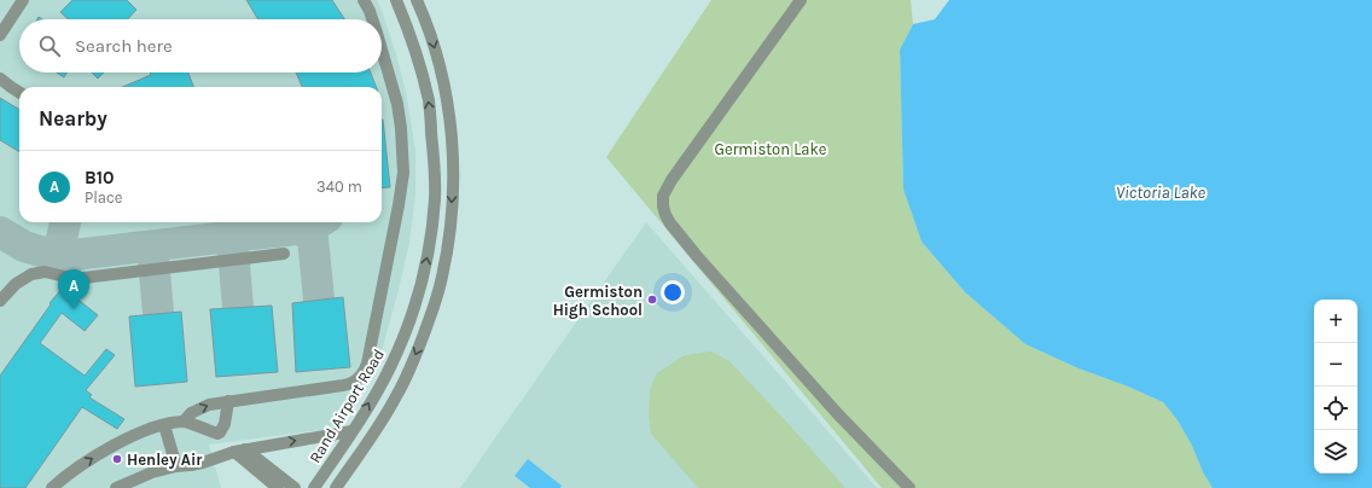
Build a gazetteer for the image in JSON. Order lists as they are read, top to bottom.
{
  "streets": {
    "street": ["Rand Airport Road"]
  },
  "water": ["Victoria Lake"],
  "parks": ["Germiston Lake"],
  "places": ["Germiston High School", "Henley Air"],
  "page": {
    "search": "Search here",
    "heading": "Nearby",
    "list": [
      {
        "mark": "A",
        "name": "B10",
        "note": "Place",
        "value": "340 m"
      }
    ],
    "pins": "A",
    "map_buttons": ["+", "−"]
  }
}
